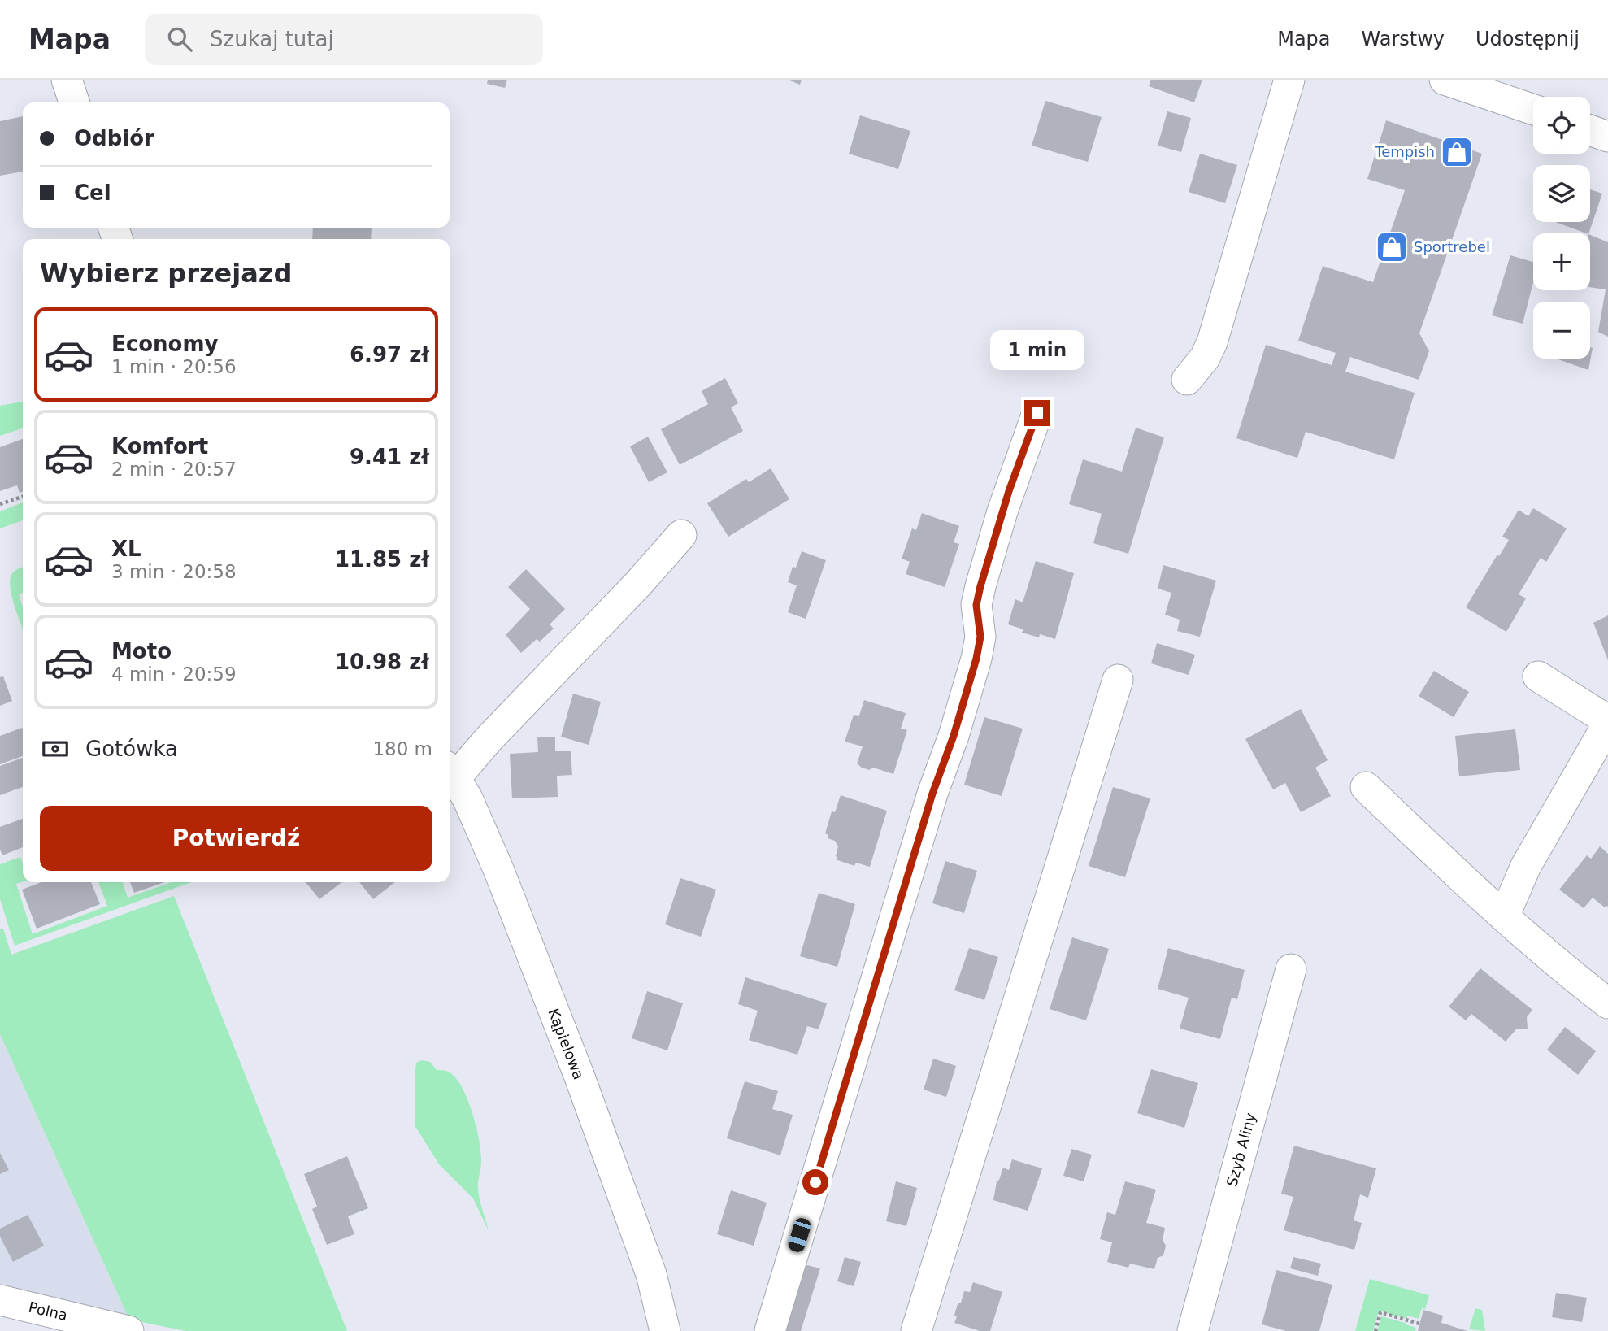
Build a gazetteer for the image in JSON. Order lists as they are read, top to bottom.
{
  "streets": {
    "street": ["Kąpielowa", "Szyb Aliny", "Polna"]
  },
  "places": {
    "shop": ["Tempish", "Sportrebel"]
  },
  "page": {
    "header": "Mapa",
    "search": "Szukaj tutaj",
    "nav": ["Mapa", "Warstwy", "Udostępnij"],
    "map_buttons": ["+", "−"],
    "banner": ["Odbiór", "Cel"],
    "heading": "Wybierz przejazd",
    "list": [
      {
        "name": "Economy",
        "note": "1 min · 20:56",
        "value": "6.97 zł"
      },
      {
        "name": "Komfort",
        "note": "2 min · 20:57",
        "value": "9.41 zł"
      },
      {
        "name": "XL",
        "note": "3 min · 20:58",
        "value": "11.85 zł"
      },
      {
        "name": "Moto",
        "note": "4 min · 20:59",
        "value": "10.98 zł"
      }
    ],
    "bubble": "1 min",
    "pay": ["Gotówka", "180 m"],
    "buttons": "Potwierdź"
  }
}
